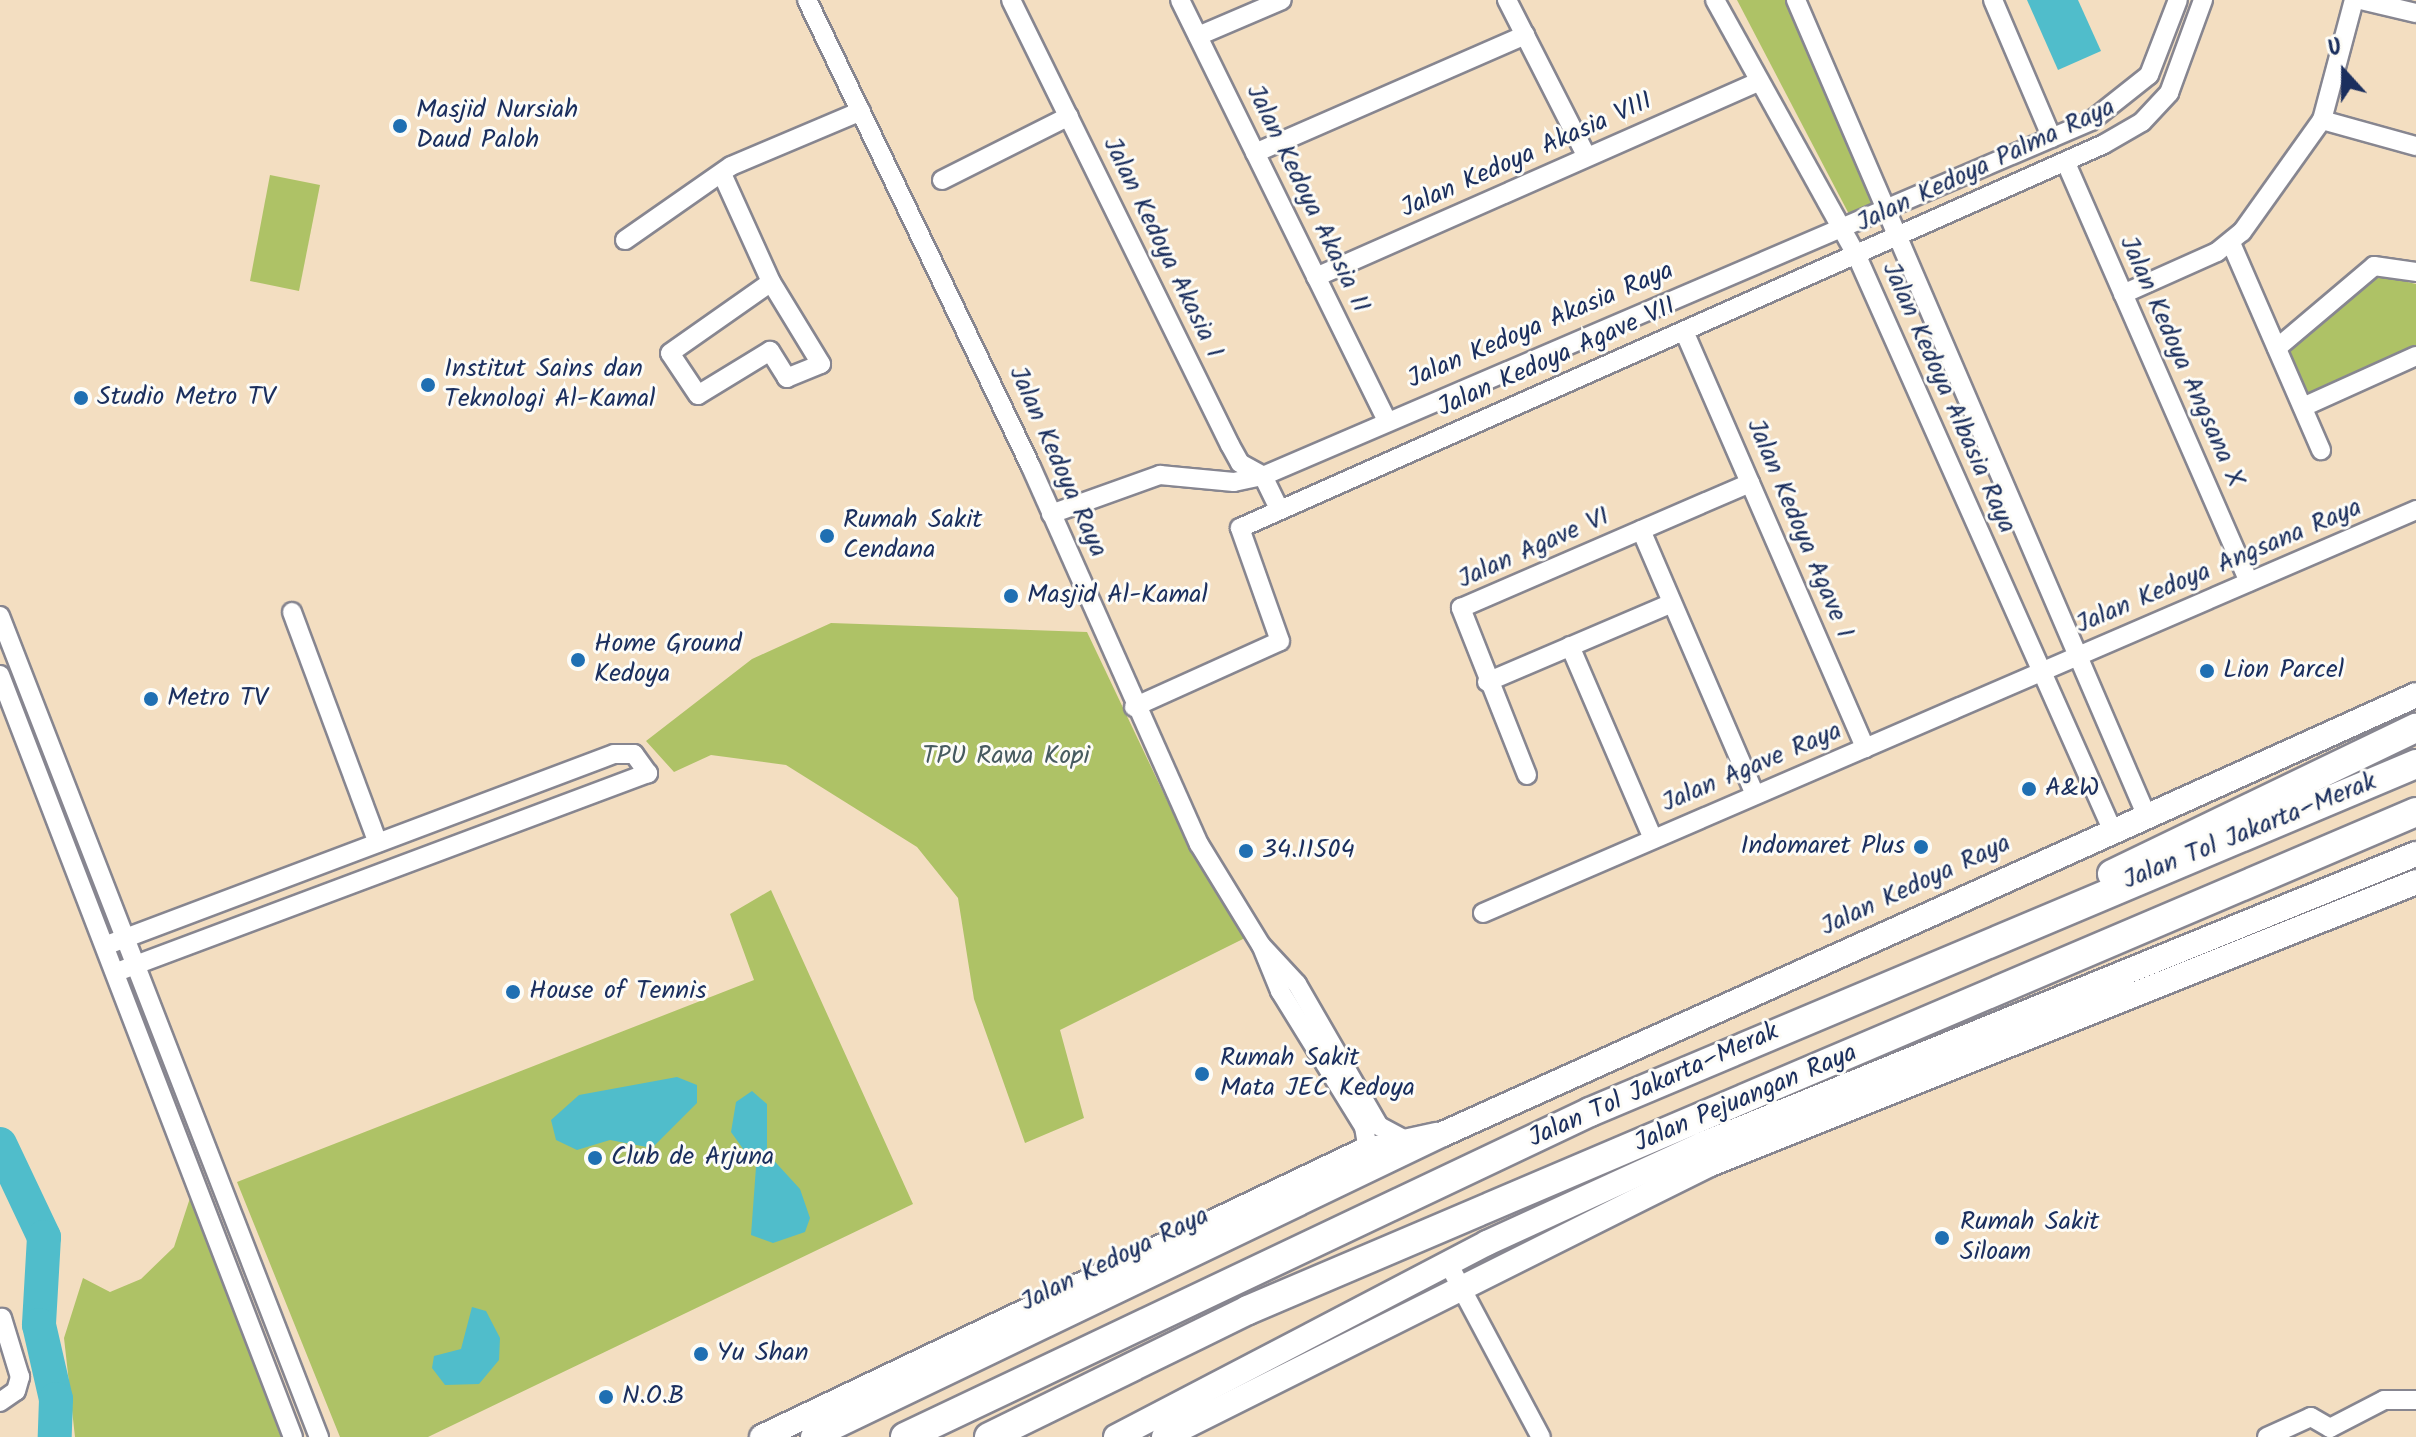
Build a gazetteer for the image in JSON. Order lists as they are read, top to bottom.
{
  "streets": {
    "highway": ["Jalan Tol Jakarta–Merak"],
    "main road": ["Jalan Kedoya Raya", "Jalan Pejuangan Raya"],
    "street": [
      "Jalan Kedoya Akasia VIII",
      "Jalan Kedoya Palma Raya",
      "Jalan Kedoya Akasia II",
      "Jalan Kedoya Akasia I",
      "Jalan Kedoya Akasia Raya",
      "Jalan Kedoya Agave VII",
      "Jalan Kedoya Angsana X",
      "Jalan Kedoya Albasia Raya",
      "Jalan Kedoya Agave I",
      "Jalan Agave VI",
      "Jalan Kedoya Angsana Raya",
      "Jalan Agave Raya"
    ]
  },
  "crossings": [
    ["Jalan Kedoya Akasia VIII", "Jalan Kedoya Akasia II"],
    ["Jalan Kedoya Akasia VIII", "Jalan Kedoya Albasia Raya"],
    ["Jalan Kedoya Palma Raya", "Jalan Kedoya Akasia Raya"],
    ["Jalan Kedoya Palma Raya", "Jalan Kedoya Agave VII"],
    ["Jalan Kedoya Palma Raya", "Jalan Kedoya Angsana X"],
    ["Jalan Kedoya Palma Raya", "Jalan Kedoya Albasia Raya"],
    ["Jalan Kedoya Akasia II", "Jalan Kedoya Akasia Raya"],
    ["Jalan Kedoya Akasia I", "Jalan Kedoya Akasia Raya"],
    ["Jalan Kedoya Akasia I", "Jalan Kedoya Agave VII"],
    ["Jalan Kedoya Akasia Raya", "Jalan Kedoya Albasia Raya"],
    ["Jalan Kedoya Akasia Raya", "Jalan Kedoya Raya"],
    ["Jalan Kedoya Agave VII", "Jalan Kedoya Albasia Raya"],
    ["Jalan Kedoya Agave VII", "Jalan Kedoya Raya"],
    ["Jalan Kedoya Agave VII", "Jalan Kedoya Agave I"],
    ["Jalan Kedoya Angsana X", "Jalan Kedoya Angsana Raya"],
    ["Jalan Kedoya Albasia Raya", "Jalan Kedoya Raya"],
    ["Jalan Kedoya Albasia Raya", "Jalan Kedoya Angsana Raya"],
    ["Jalan Kedoya Albasia Raya", "Jalan Agave Raya"],
    ["Jalan Kedoya Agave I", "Jalan Agave VI"],
    ["Jalan Kedoya Agave I", "Jalan Agave Raya"],
    ["Jalan Kedoya Angsana Raya", "Jalan Agave Raya"]
  ],
  "parks": ["TPU Rawa Kopi"],
  "places": [
    "Masjid Nursiah Daud Paloh",
    "Institut Sains dan Teknologi Al-Kamal",
    "Studio Metro TV",
    "Rumah Sakit Cendana",
    "Masjid Al-Kamal",
    "Home Ground Kedoya",
    "Lion Parcel",
    "Metro TV",
    "A&W",
    "Indomaret Plus",
    "34.11504",
    "House of Tennis",
    "Rumah Sakit Mata JEC Kedoya",
    "Club de Arjuna",
    "Rumah Sakit Siloam",
    "Yu Shan",
    "N.O.B"
  ],
  "north": "top"
}
